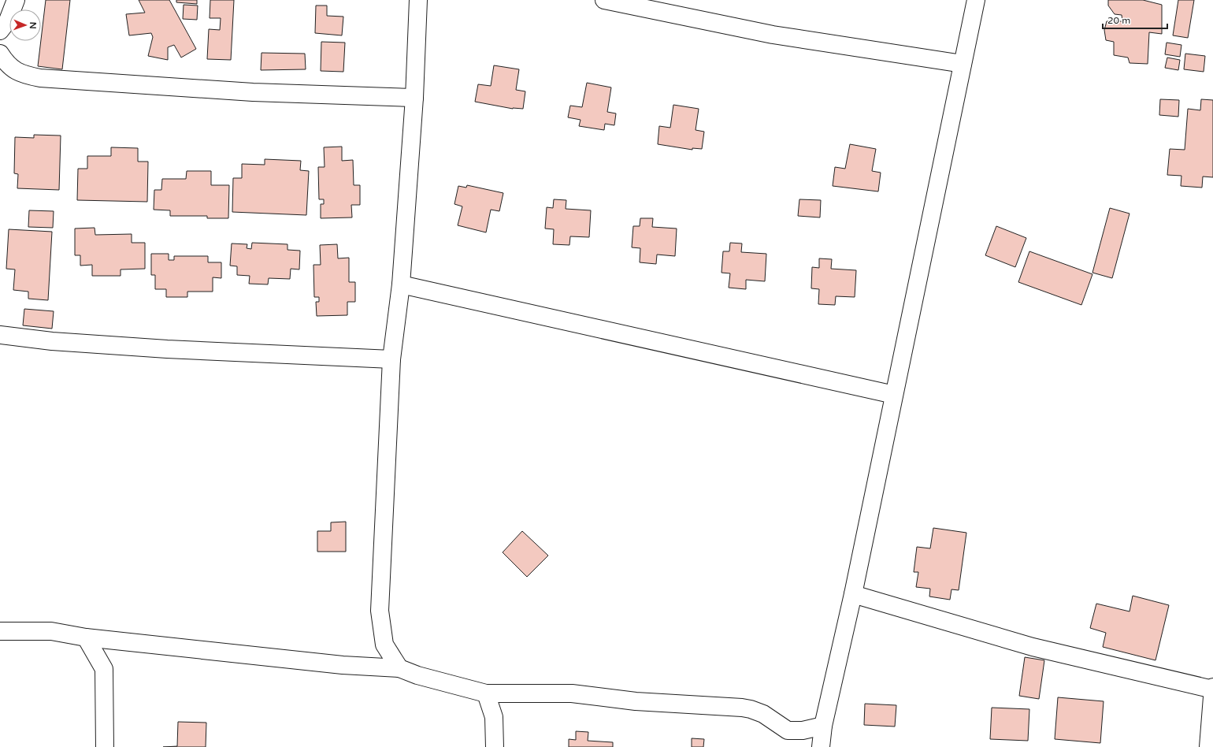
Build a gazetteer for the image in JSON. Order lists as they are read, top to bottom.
{
  "scale_bar": "20 m",
  "north": "right"
}
